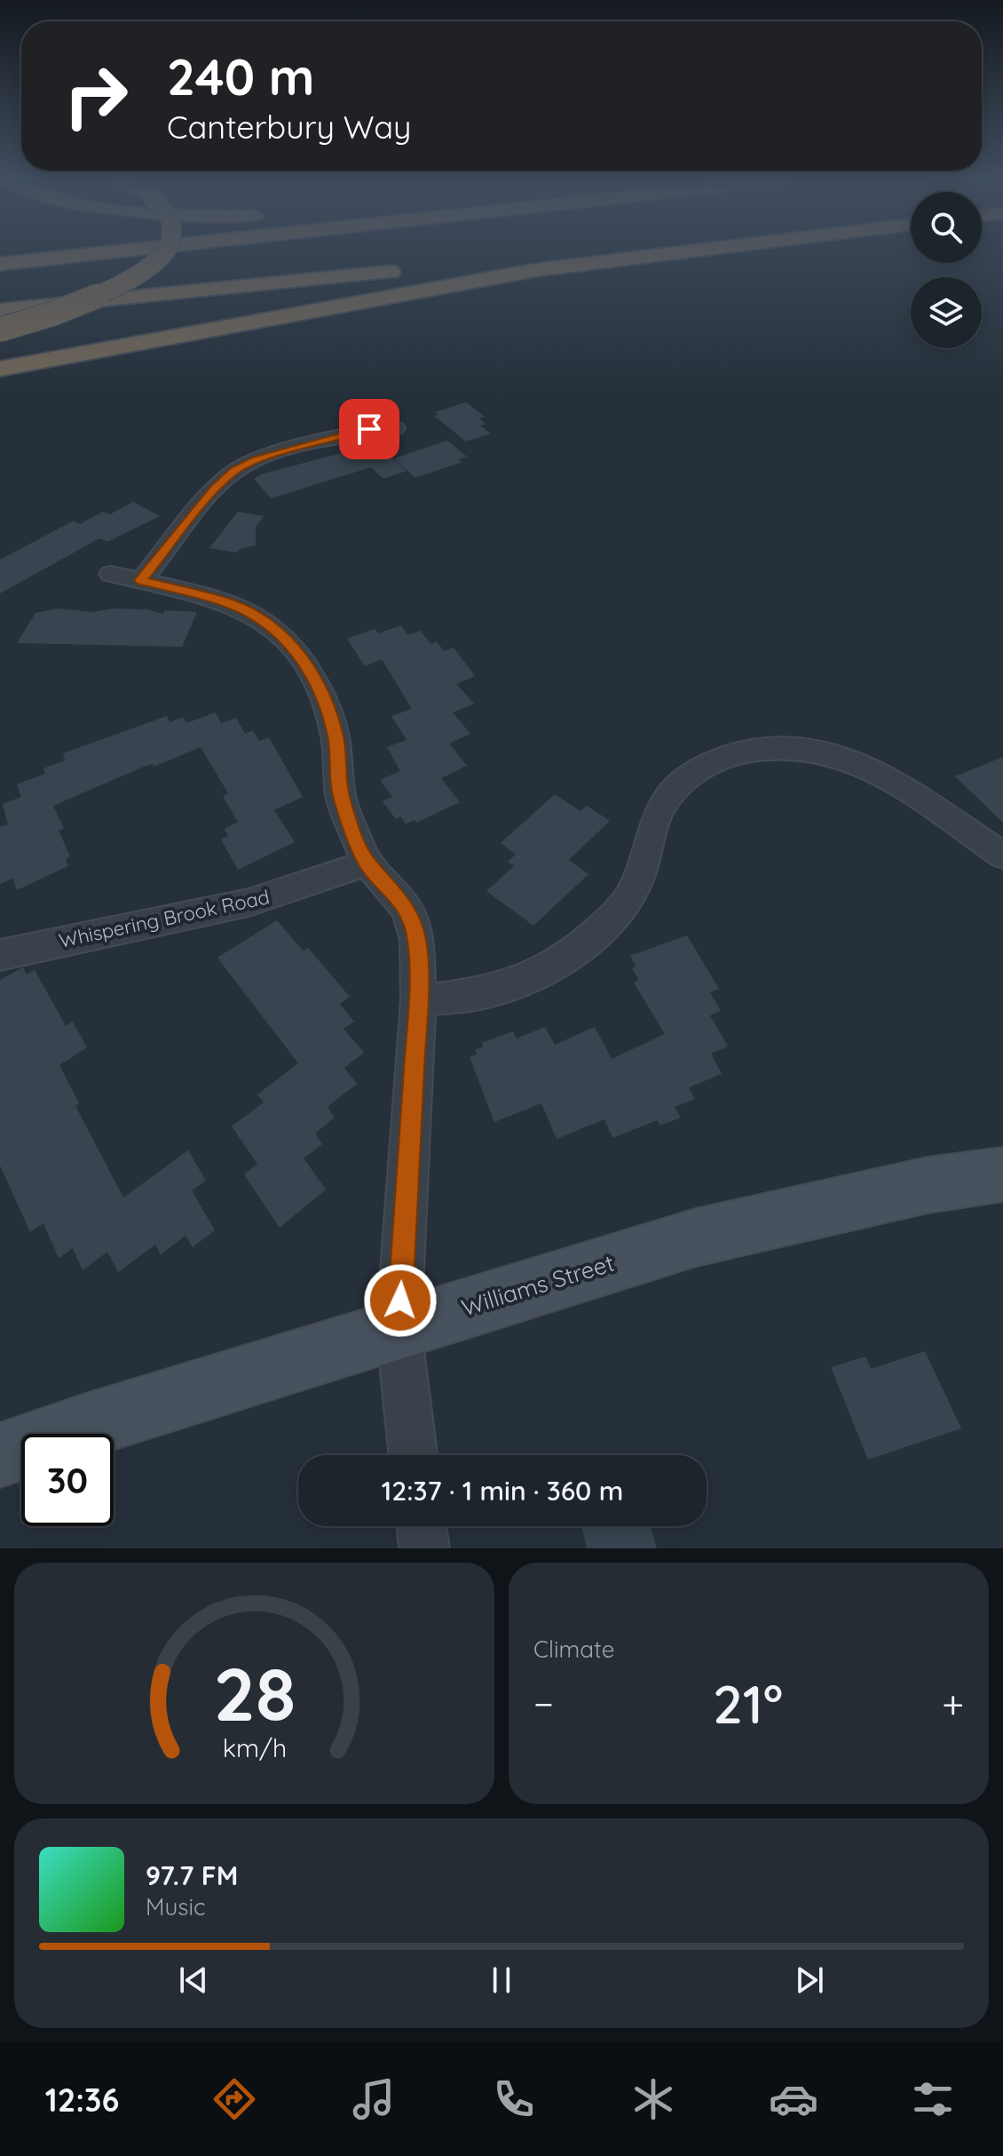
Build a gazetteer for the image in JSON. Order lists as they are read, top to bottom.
{
  "streets": {
    "street": ["Whispering Brook Road", "Williams Street"]
  },
  "page": {
    "turn": ["240 m", "Canterbury Way"],
    "limit": "30",
    "trip": "12:37 · 1 min · 360 m",
    "tile": "Climate",
    "heat": ["−", "21°", "+"],
    "song": ["97.7 FM", "Music"],
    "tabs": "12:36",
    "gauge": ["28", "km/h"]
  }
}
